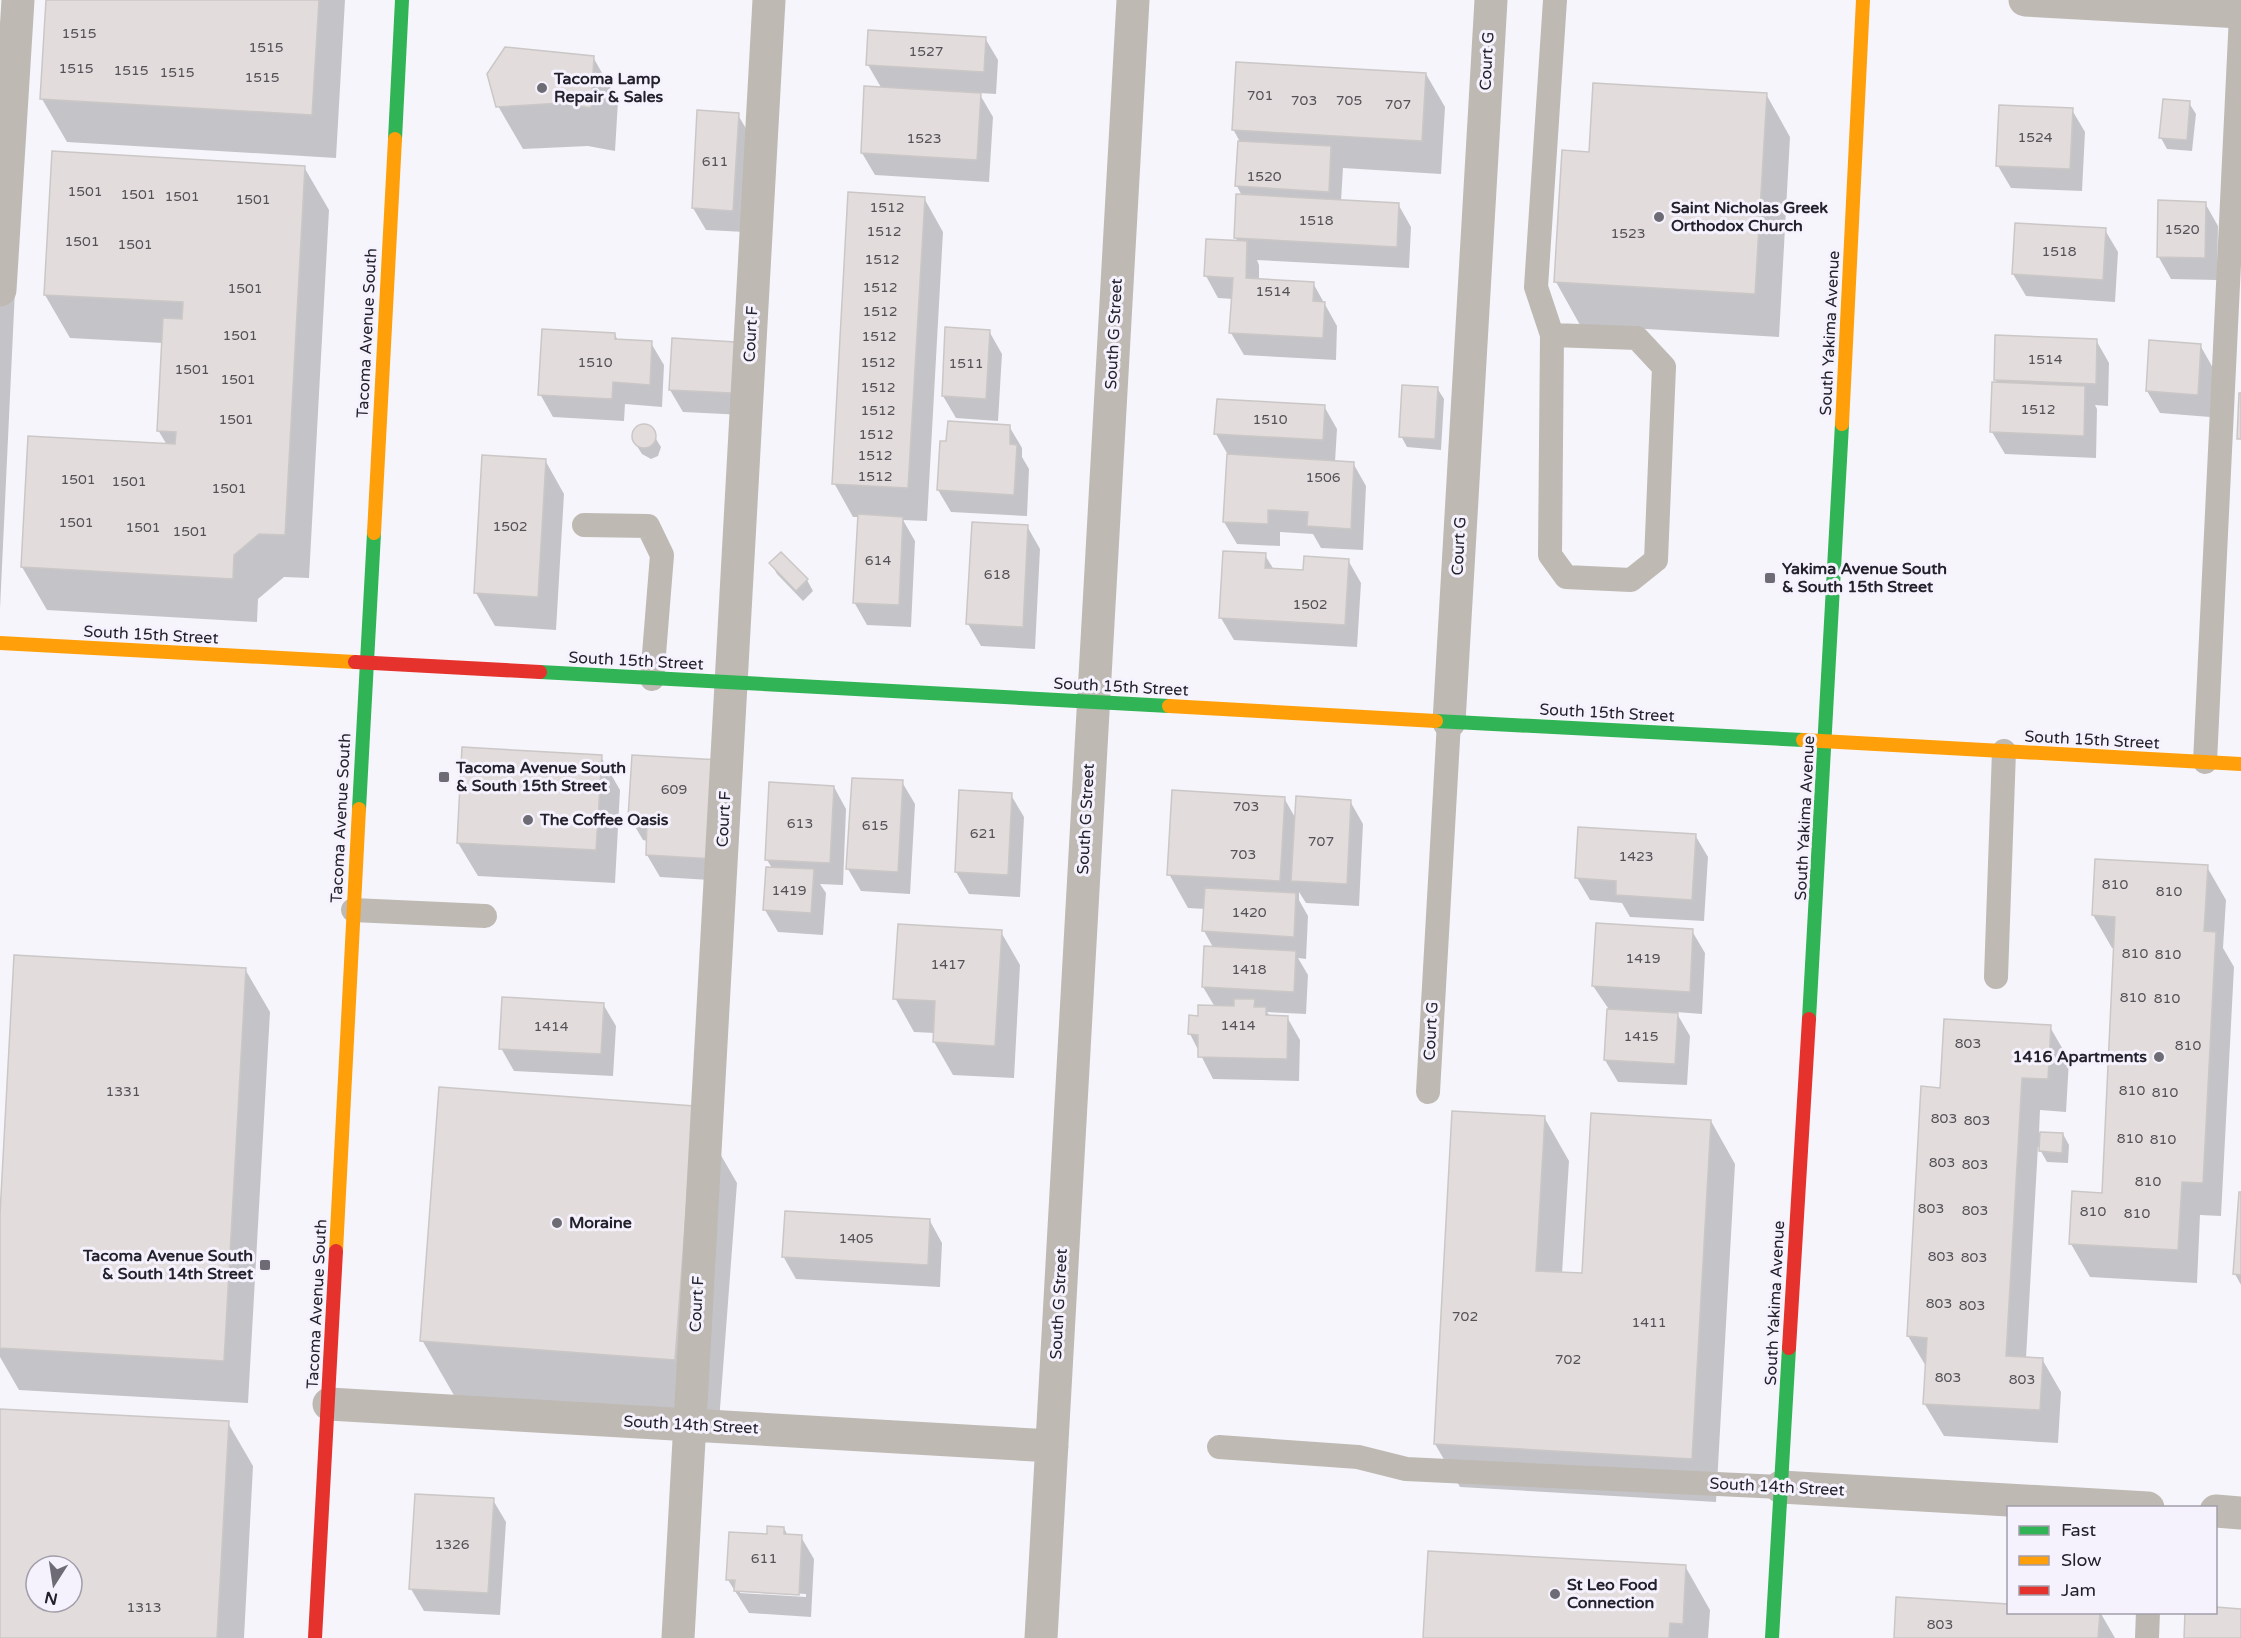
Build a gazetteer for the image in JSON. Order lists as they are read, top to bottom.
{
  "streets": {
    "main road": ["Tacoma Avenue South", "South Yakima Avenue", "South 15th Street"],
    "street": [
      "Court G",
      "Court F",
      "South G Street",
      "South 14th Street"
    ]
  },
  "crossings": [
    ["Court G", "South 15th Street"],
    ["Tacoma Avenue South", "South 15th Street"],
    ["Tacoma Avenue South", "South 14th Street"],
    ["South Yakima Avenue", "South 15th Street"],
    ["South Yakima Avenue", "South 14th Street"],
    ["Court F", "South 15th Street"],
    ["Court F", "South 14th Street"],
    ["South G Street", "South 15th Street"],
    ["South G Street", "South 14th Street"]
  ],
  "places": {
    "other": [
      "Tacoma Lamp Repair & Sales",
      "Saint Nicholas Greek Orthodox Church",
      "The Coffee Oasis",
      "1416 Apartments",
      "Moraine",
      "St Leo Food Connection"
    ],
    "transit": ["Yakima Avenue South & South 15th Street", "Tacoma Avenue South & South 15th Street", "Tacoma Avenue South & South 14th Street"]
  },
  "house_numbers": [
    "1515",
    "1515",
    "1527",
    "1515",
    "1515",
    "1515",
    "1515",
    "701",
    "703",
    "705",
    "707",
    "1524",
    "1523",
    "611",
    "1520",
    "1501",
    "1501",
    "1501",
    "1501",
    "1512",
    "1518",
    "1520",
    "1512",
    "1523",
    "1501",
    "1501",
    "1518",
    "1512",
    "1512",
    "1501",
    "1514",
    "1512",
    "1501",
    "1512",
    "1514",
    "1510",
    "1512",
    "1511",
    "1501",
    "1501",
    "1512",
    "1512",
    "1512",
    "1501",
    "1510",
    "1512",
    "1512",
    "1512",
    "1506",
    "1501",
    "1501",
    "1501",
    "1501",
    "1502",
    "1501",
    "1501",
    "614",
    "618",
    "1502",
    "609",
    "703",
    "613",
    "615",
    "621",
    "707",
    "703",
    "1423",
    "810",
    "1419",
    "810",
    "1420",
    "810",
    "810",
    "1419",
    "1417",
    "1418",
    "810",
    "810",
    "1414",
    "1414",
    "1415",
    "803",
    "810",
    "810",
    "1331",
    "810",
    "803",
    "803",
    "810",
    "810",
    "803",
    "803",
    "810",
    "803",
    "803",
    "810",
    "810",
    "1405",
    "803",
    "803",
    "803",
    "803",
    "702",
    "1411",
    "702",
    "803",
    "803",
    "1326",
    "611",
    "1313",
    "803"
  ],
  "legend": ["Fast", "Slow", "Jam"],
  "north": "bottom"
}
